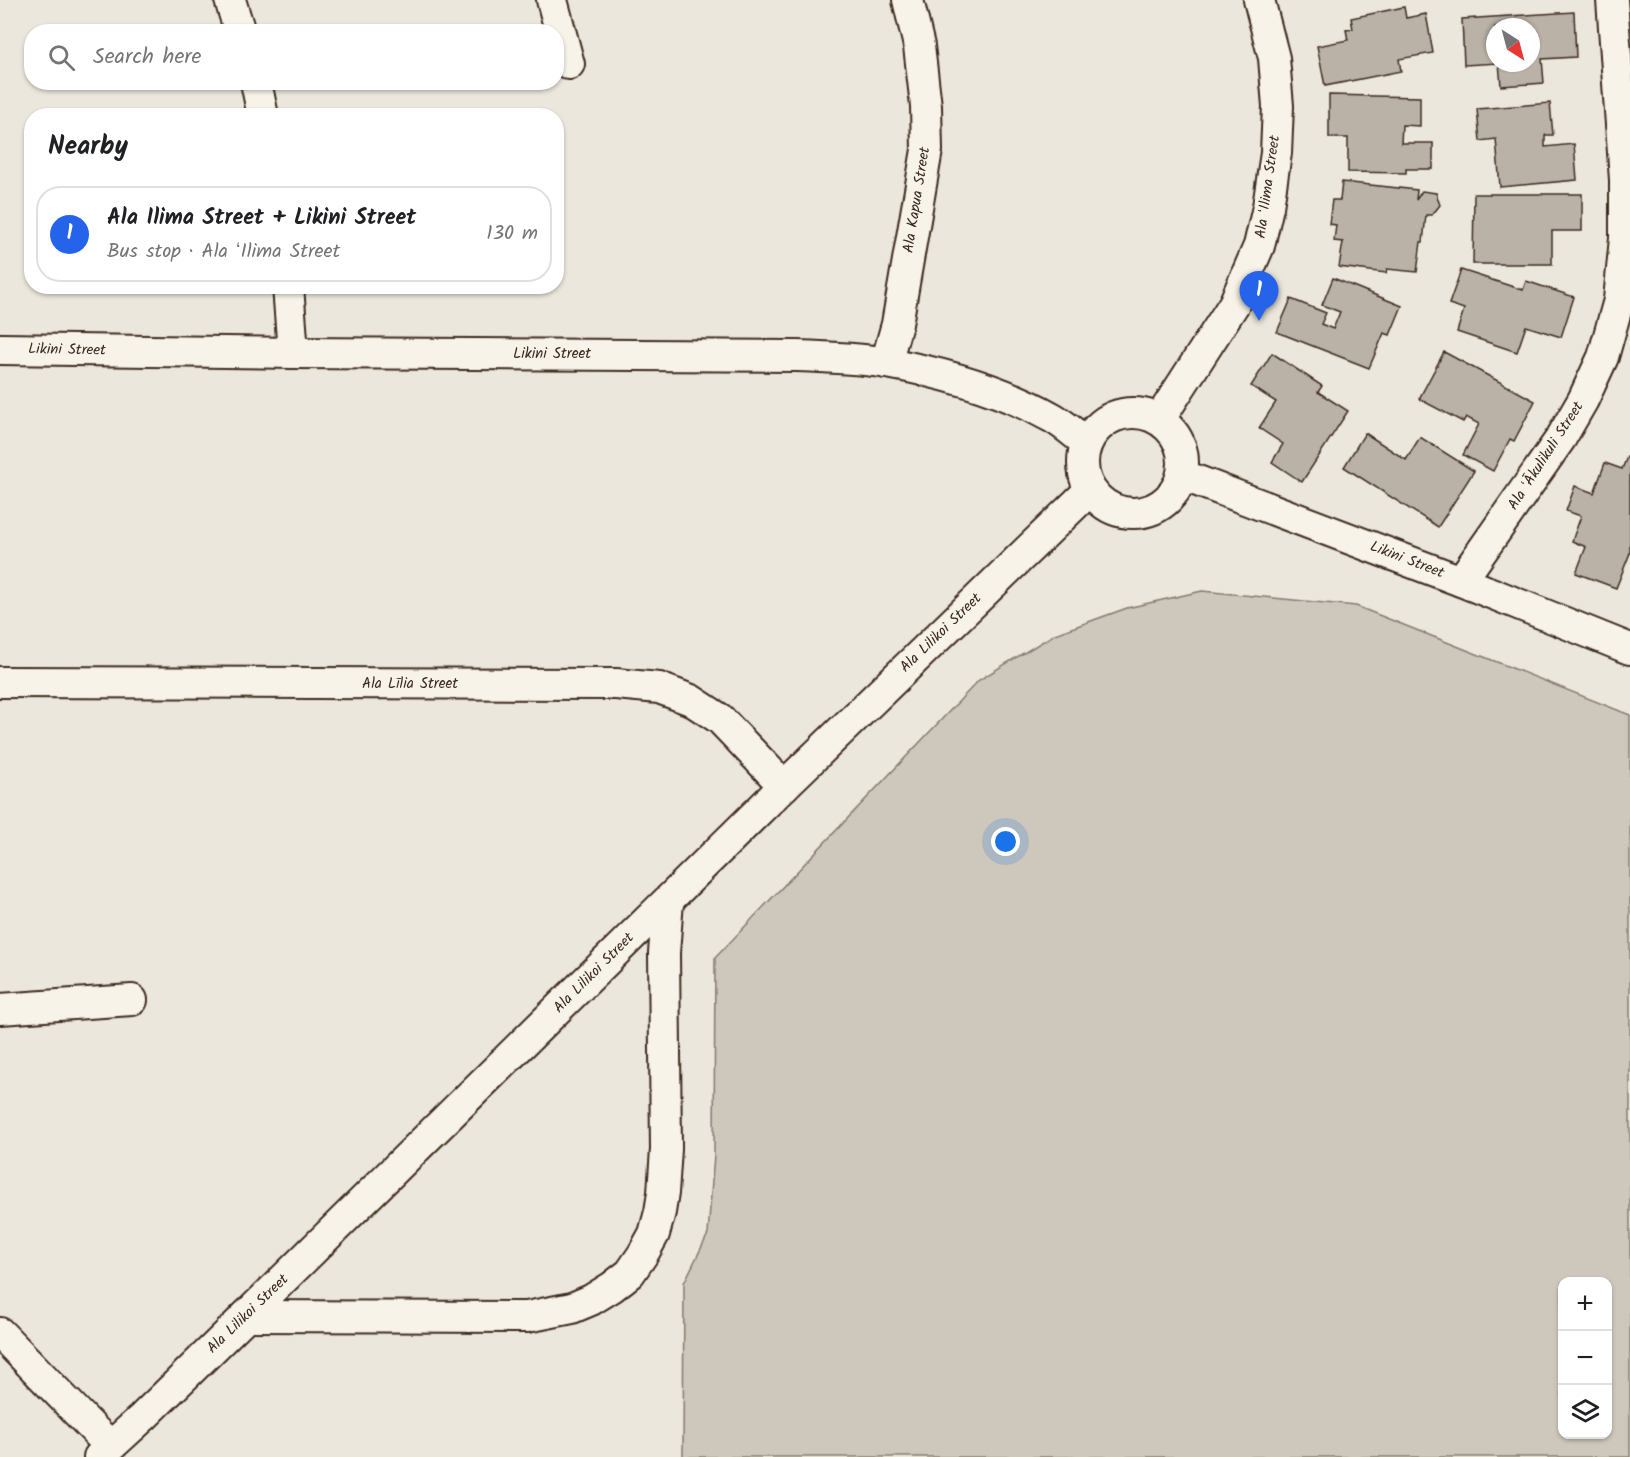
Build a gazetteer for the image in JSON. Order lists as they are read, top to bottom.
{
  "streets": {
    "street": [
      "Ala ʻIlima Street",
      "Ala Kapua Street",
      "Likini Street",
      "Ala ʻĀkulikuli Street",
      "Ala Lilikoi Street",
      "Ala Līlia Street"
    ]
  },
  "crossings": [
    ["Ala ʻIlima Street", "Likini Street"],
    ["Ala ʻIlima Street", "Ala Lilikoi Street"],
    ["Ala Kapua Street", "Likini Street"],
    ["Likini Street", "Ala ʻĀkulikuli Street"],
    ["Likini Street", "Ala Lilikoi Street"],
    ["Ala Lilikoi Street", "Ala Līlia Street"]
  ],
  "north": "bottom right",
  "page": {
    "search": "Search here",
    "heading": "Nearby",
    "list": [
      {
        "mark": "1",
        "name": "Ala Ilima Street + Likini Street",
        "note": "Bus stop · Ala ʻIlima Street",
        "value": "130 m"
      }
    ],
    "pins": "1",
    "map_buttons": ["+", "−"]
  }
}
